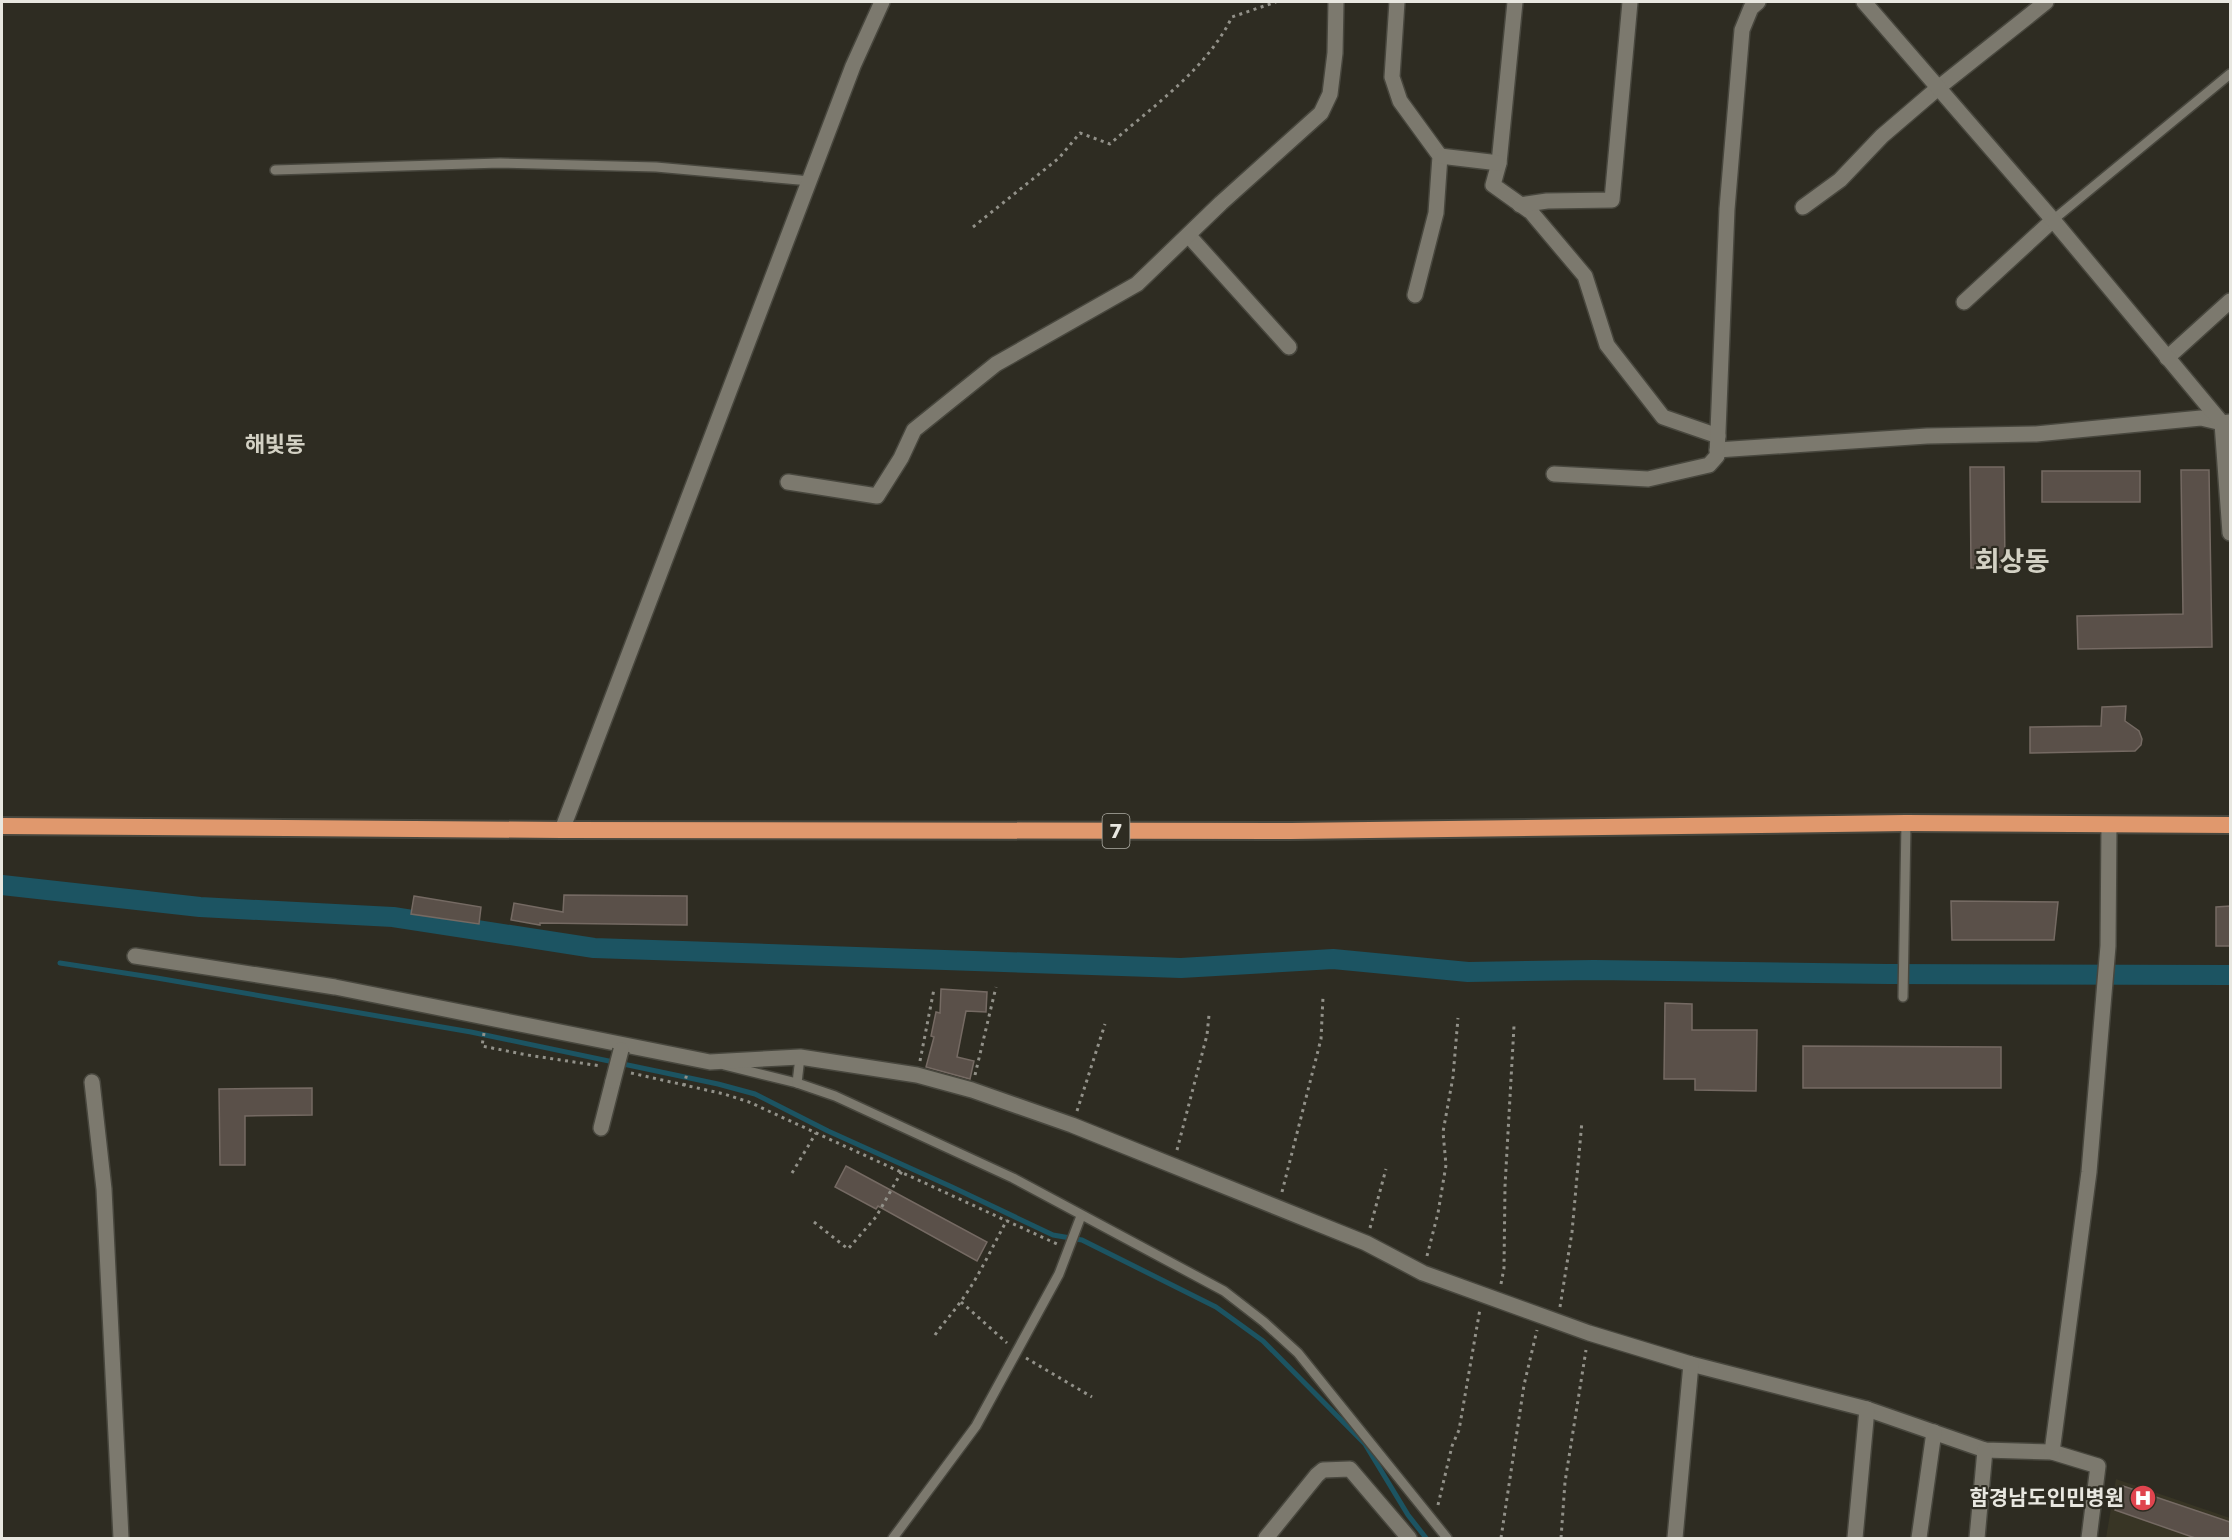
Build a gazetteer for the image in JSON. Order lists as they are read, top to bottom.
{
  "streets": {
    "highway": ["7"]
  },
  "districts": ["해빛동", "회상동"],
  "places": {
    "hospital": ["함경남도인민병원"]
  }
}
